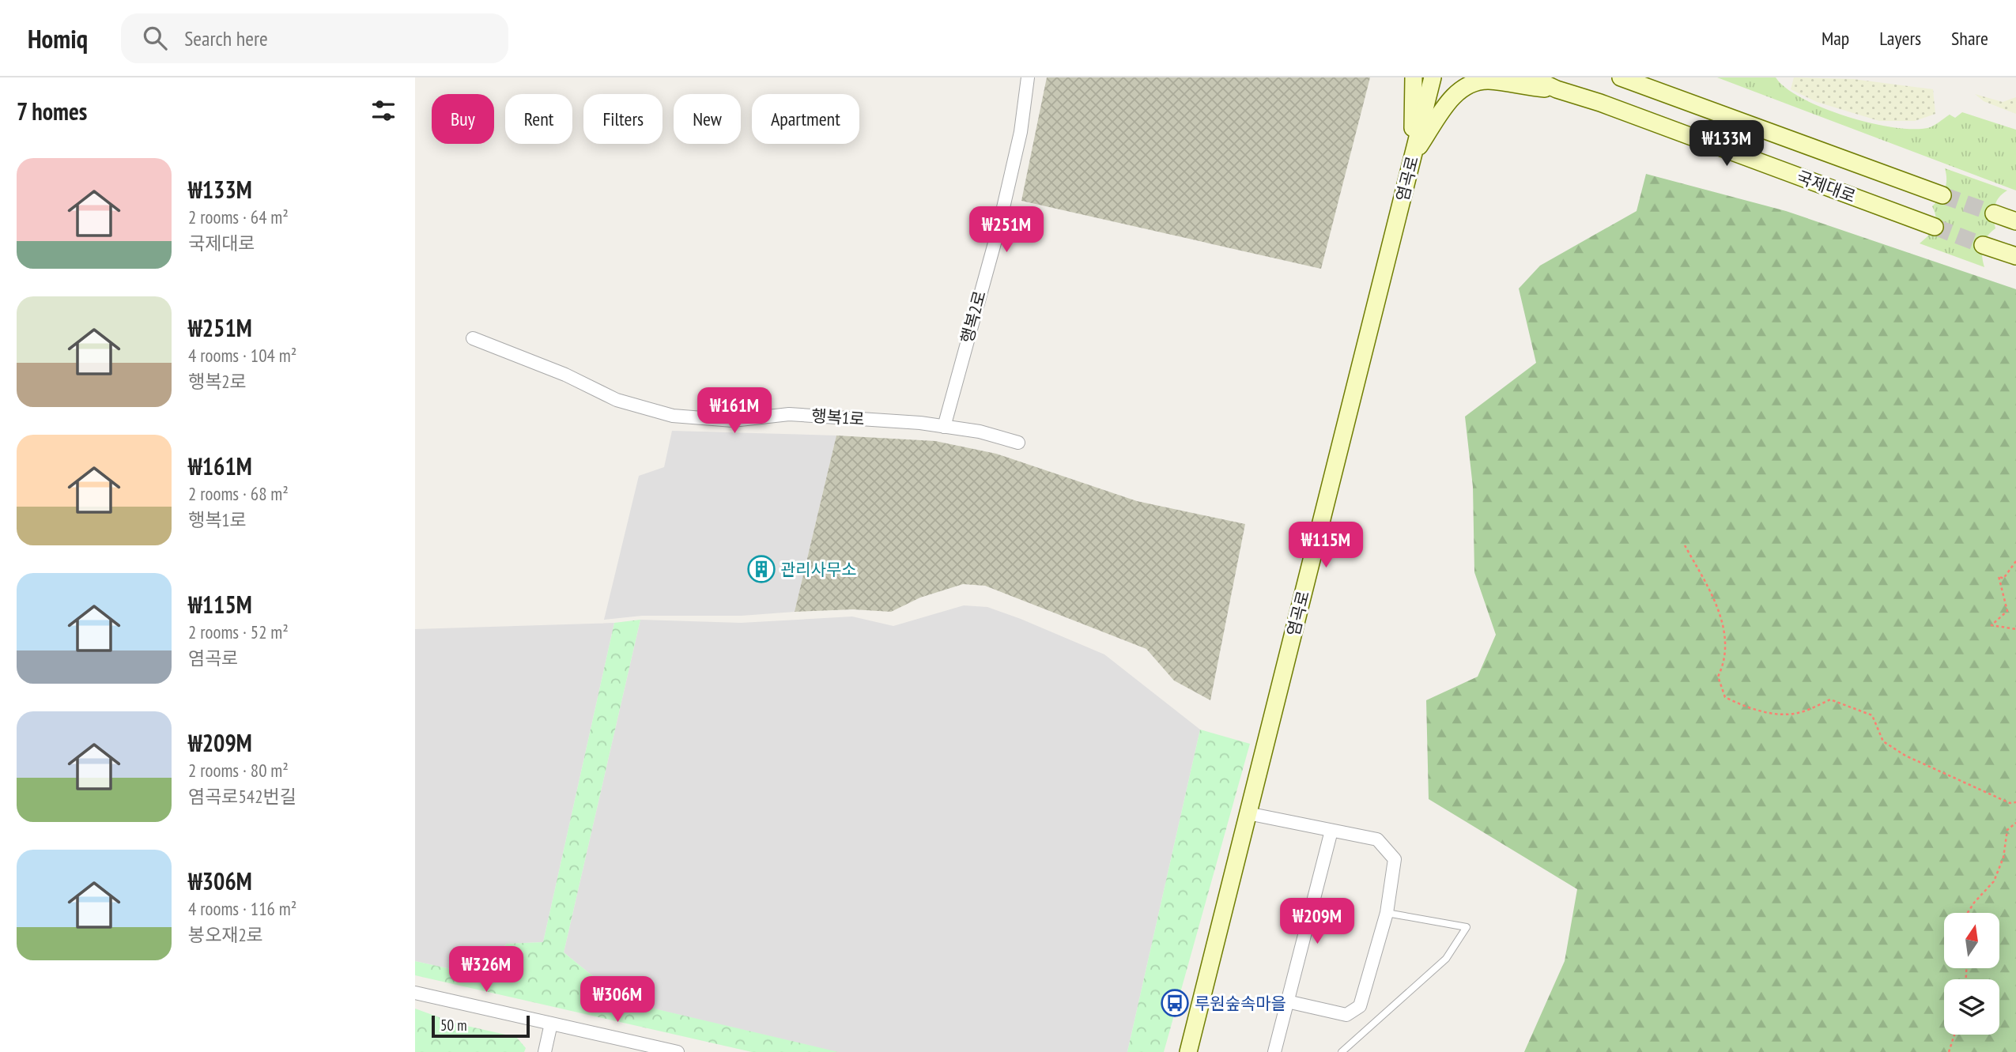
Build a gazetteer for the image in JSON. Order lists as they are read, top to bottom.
{
  "streets": {
    "main road": ["염곡로", "국제대로"],
    "street": ["행복2로", "행복1로"]
  },
  "crossings": [
    ["행복2로", "행복1로"]
  ],
  "places": {
    "building": ["관리사무소"],
    "bus stop": ["루원숲속마을"]
  },
  "scale_bar": "50 m",
  "north": "top",
  "page": {
    "header": "Homiq",
    "search": "Search here",
    "nav": ["Map", "Layers", "Share"],
    "heading": "7 homes",
    "chip": [
      "Buy",
      "Rent",
      "Filters",
      "New",
      "Apartment"
    ],
    "price": [
      "₩133M",
      "₩251M",
      "₩161M",
      "₩115M",
      "₩209M",
      "₩326M",
      "₩306M"
    ],
    "list": [
      {
        "name": "₩133M",
        "note": "2 rooms · 64 m² · 국제대로"
      },
      {
        "name": "₩251M",
        "note": "4 rooms · 104 m² · 행복2로"
      },
      {
        "name": "₩161M",
        "note": "2 rooms · 68 m² · 행복1로"
      },
      {
        "name": "₩115M",
        "note": "2 rooms · 52 m² · 염곡로"
      },
      {
        "name": "₩209M",
        "note": "2 rooms · 80 m² · 염곡로542번길"
      },
      {
        "name": "₩306M",
        "note": "4 rooms · 116 m² · 봉오재2로"
      }
    ],
    "scale": "50 m"
  }
}
